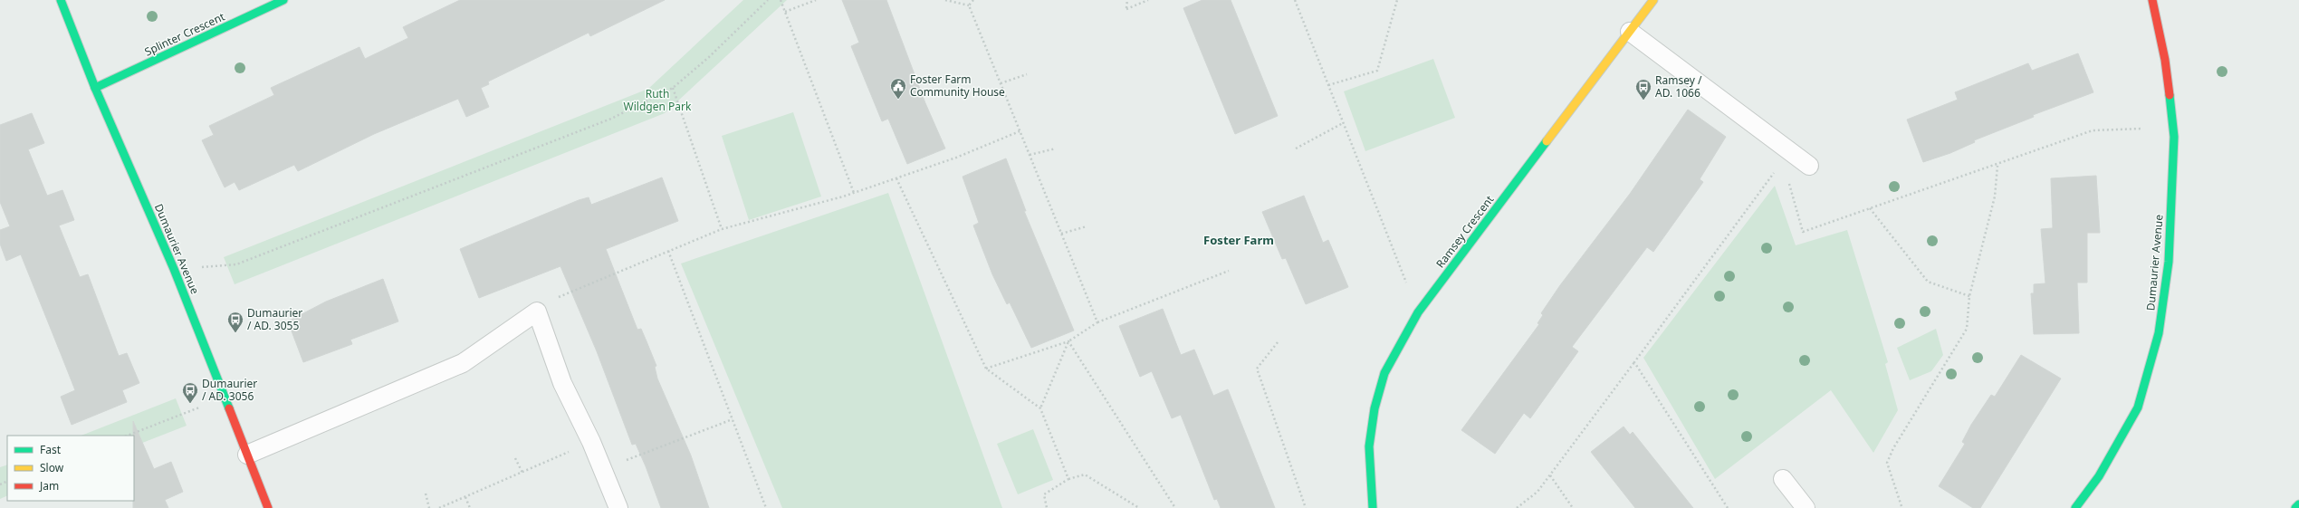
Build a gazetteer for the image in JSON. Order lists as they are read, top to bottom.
{
  "streets": {
    "main road": ["Splinter Crescent", "Ramsey Crescent", "Dumaurier Avenue"]
  },
  "crossings": [
    ["Splinter Crescent", "Dumaurier Avenue"]
  ],
  "districts": ["Foster Farm"],
  "parks": ["Ruth Wildgen Park"],
  "places": {
    "public building": ["Foster Farm Community House"],
    "bus stop": ["Ramsey / AD. 1066", "Dumaurier / AD. 3055", "Dumaurier / AD. 3056"]
  },
  "legend": ["Fast", "Slow", "Jam"]
}
